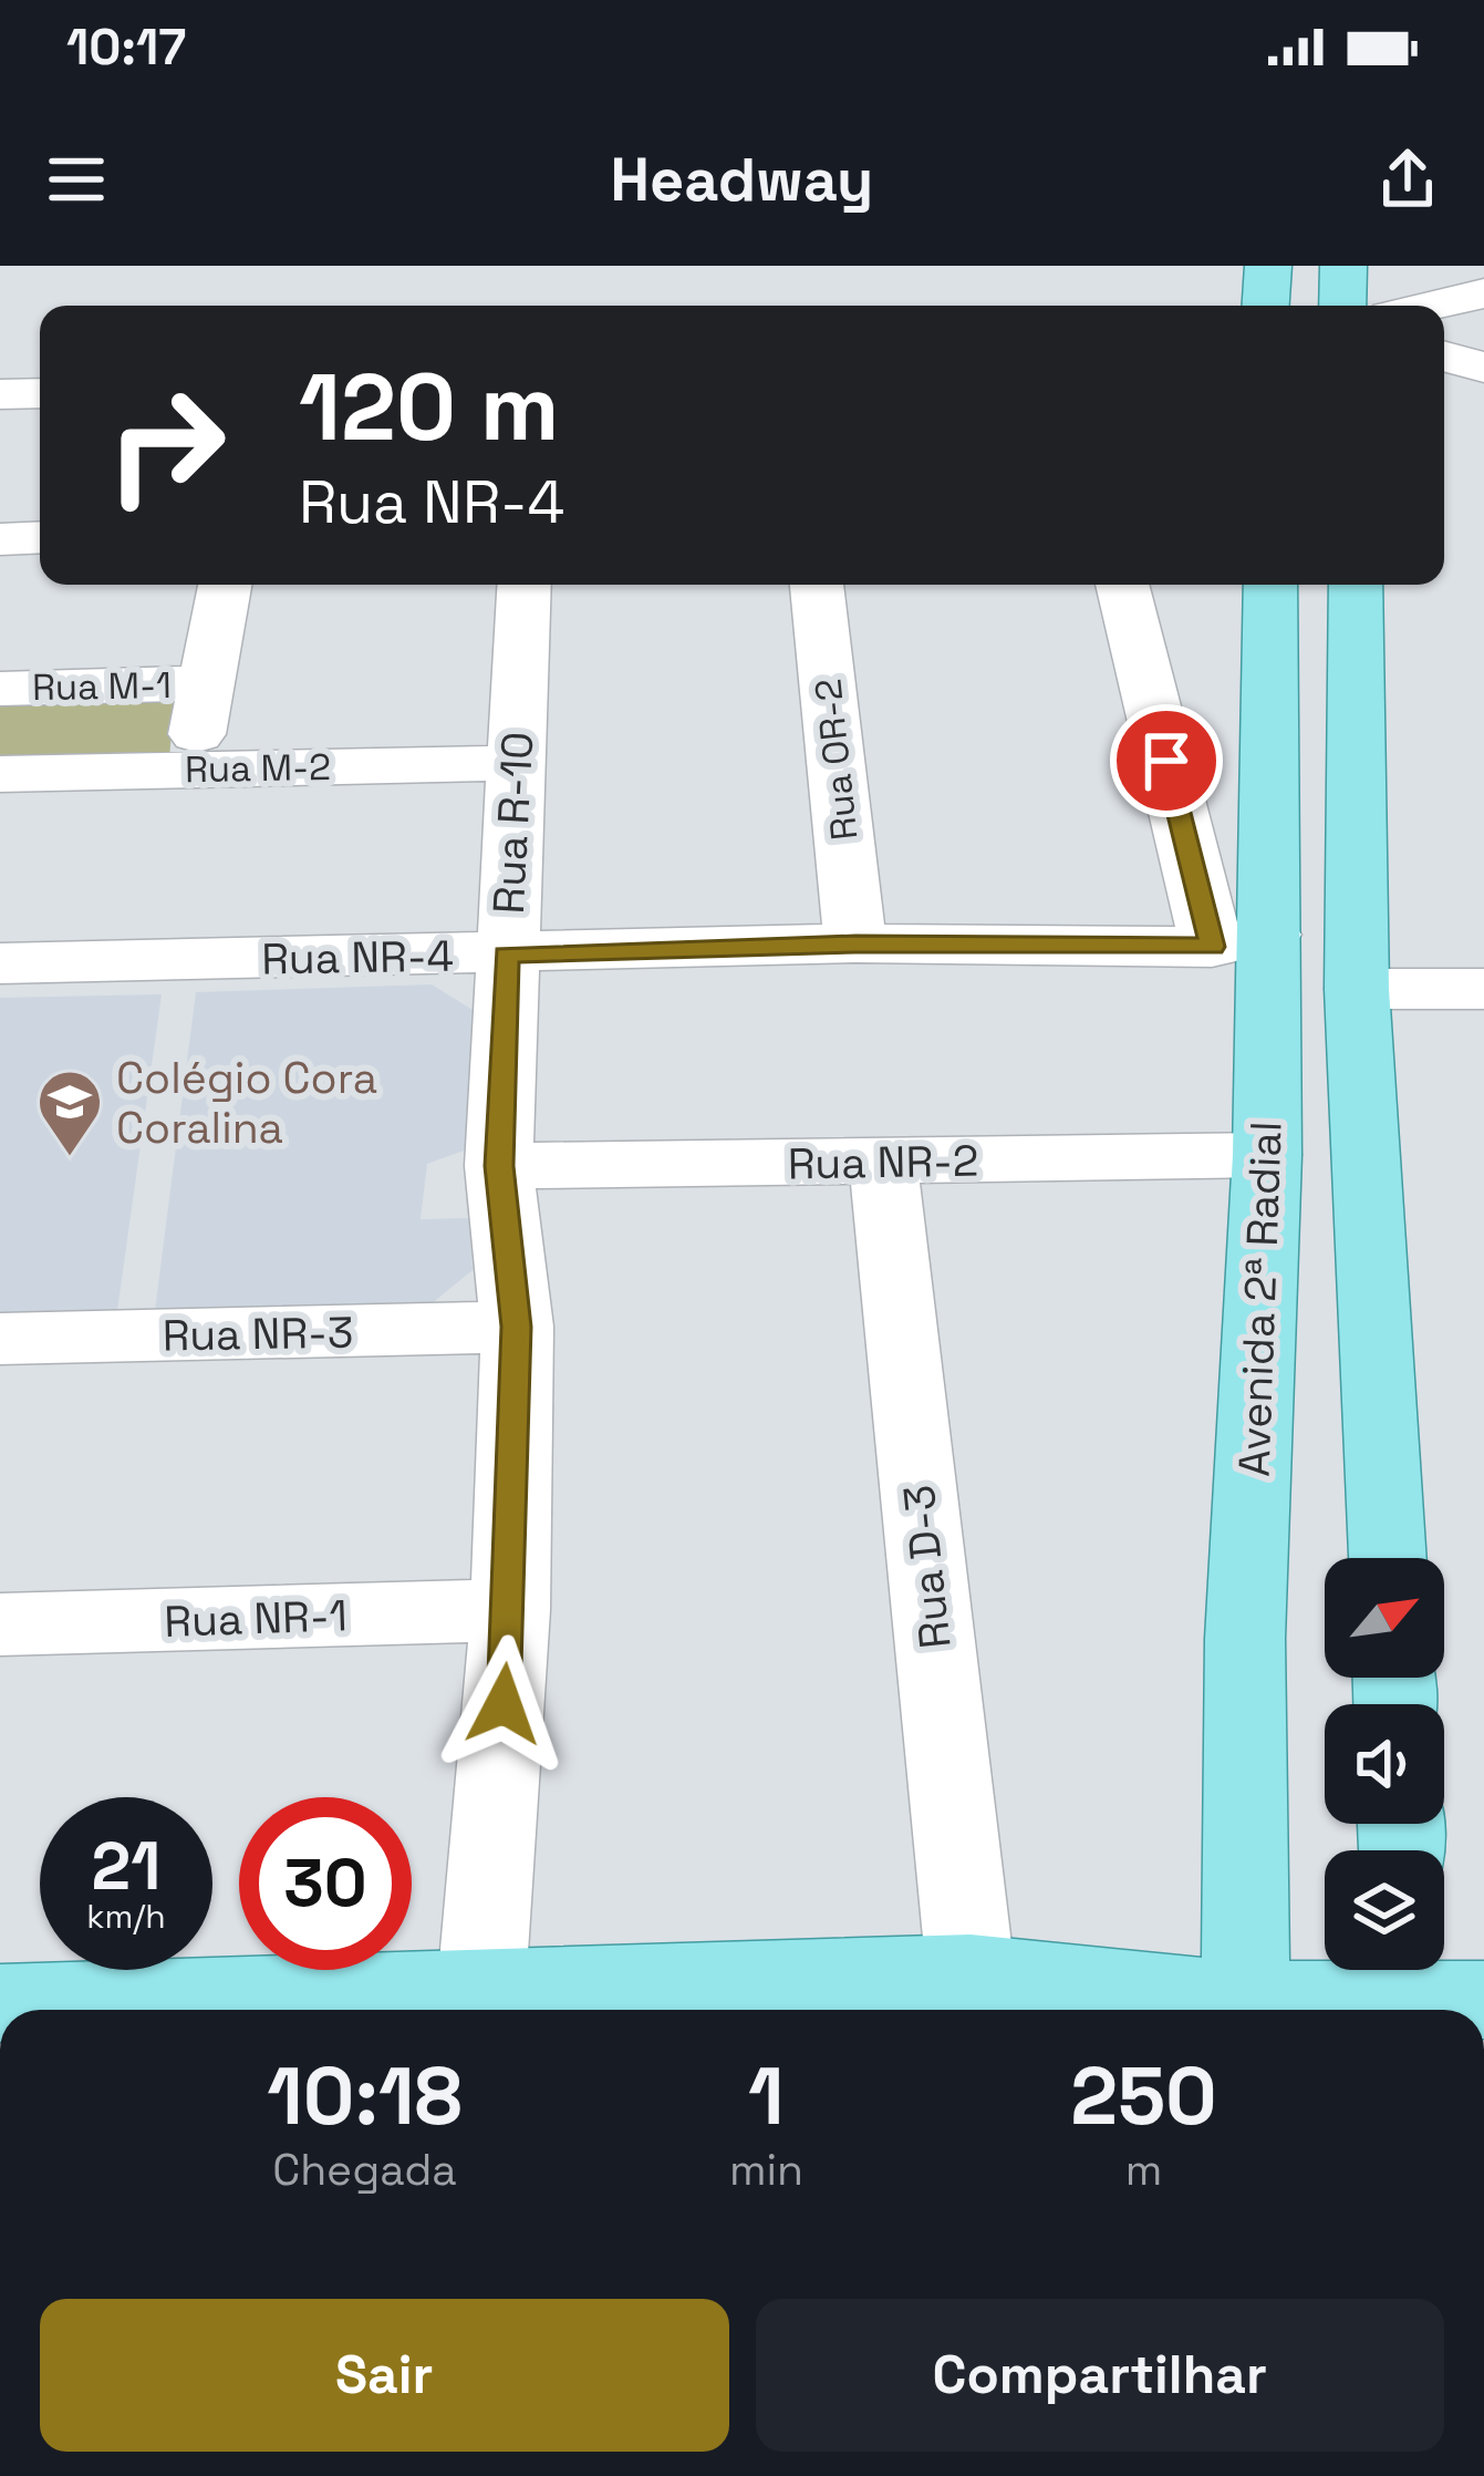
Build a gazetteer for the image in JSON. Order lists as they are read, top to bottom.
{
  "streets": {
    "main road": ["Avenida 2ª Radial"],
    "street": [
      "Rua M-1",
      "Rua OR-2",
      "Rua M-2",
      "Rua R-10",
      "Rua NR-4",
      "Rua NR-2",
      "Rua NR-3",
      "Rua D-3",
      "Rua NR-1"
    ]
  },
  "crossings": [
    ["Rua OR-2", "Rua NR-4"],
    ["Rua M-2", "Rua R-10"],
    ["Rua R-10", "Rua NR-4"],
    ["Rua R-10", "Rua NR-2"],
    ["Rua R-10", "Rua NR-3"],
    ["Rua R-10", "Rua NR-1"],
    ["Rua NR-4", "Avenida 2ª Radial"],
    ["Rua NR-2", "Avenida 2ª Radial"],
    ["Rua NR-2", "Rua D-3"]
  ],
  "places": {
    "school or university": ["Colégio Cora Coralina"]
  },
  "north": "top right",
  "page": {
    "status": "10:17",
    "header": "Headway",
    "turn": ["120 m", "Rua NR-4"],
    "speed": "21 km/h",
    "limit": "30",
    "eta": [
      "10:18",
      "Chegada",
      "1",
      "min",
      "250",
      "m"
    ],
    "buttons": ["Sair", "Compartilhar"]
  }
}
